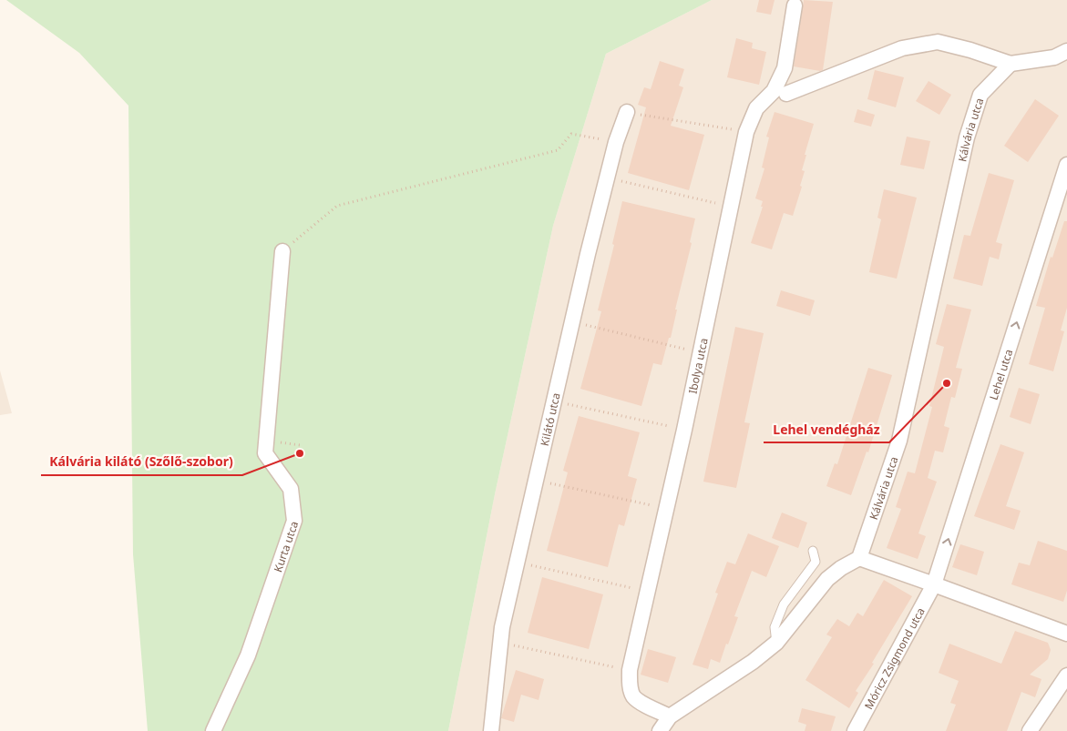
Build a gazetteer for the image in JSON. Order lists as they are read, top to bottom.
{
  "streets": {
    "street": [
      "Kálvária utca",
      "Ibolya utca",
      "Lehel utca",
      "Kilátó utca",
      "Kurta utca",
      "Móricz Zsigmond utca"
    ]
  },
  "crossings": [
    ["Lehel utca", "Móricz Zsigmond utca"]
  ],
  "one_way": ["Lehel utca"],
  "places": ["Lehel vendégház", "Kálvária kilátó (Szőlő-szobor)"]
}
